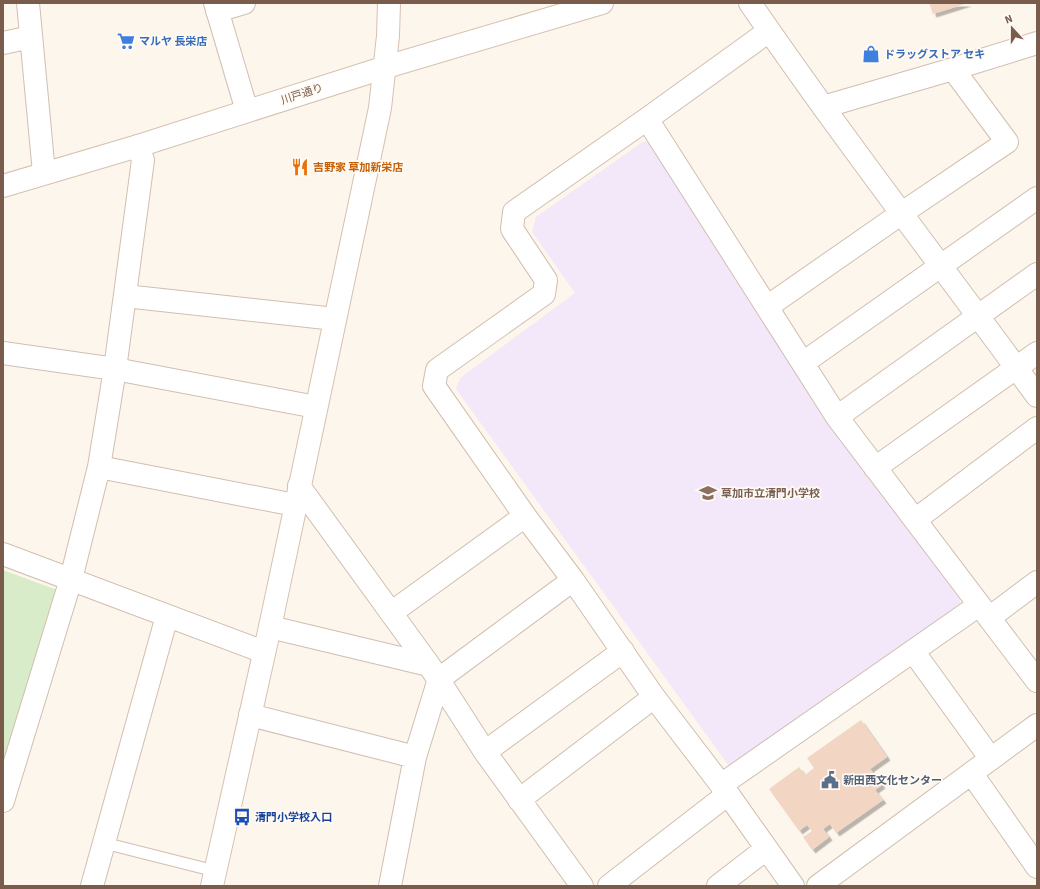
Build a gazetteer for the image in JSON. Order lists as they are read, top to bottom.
{
  "streets": {
    "street": ["川戸通り"]
  },
  "places": {
    "supermarket": ["マルヤ 長栄店"],
    "shop": ["ドラッグストア セキ"],
    "restaurant": ["吉野家 草加新栄店"],
    "school or university": ["草加市立清門小学校"],
    "public building": ["新田西文化センター"],
    "bus stop": ["清門小学校入口"]
  },
  "north": "top"
}
